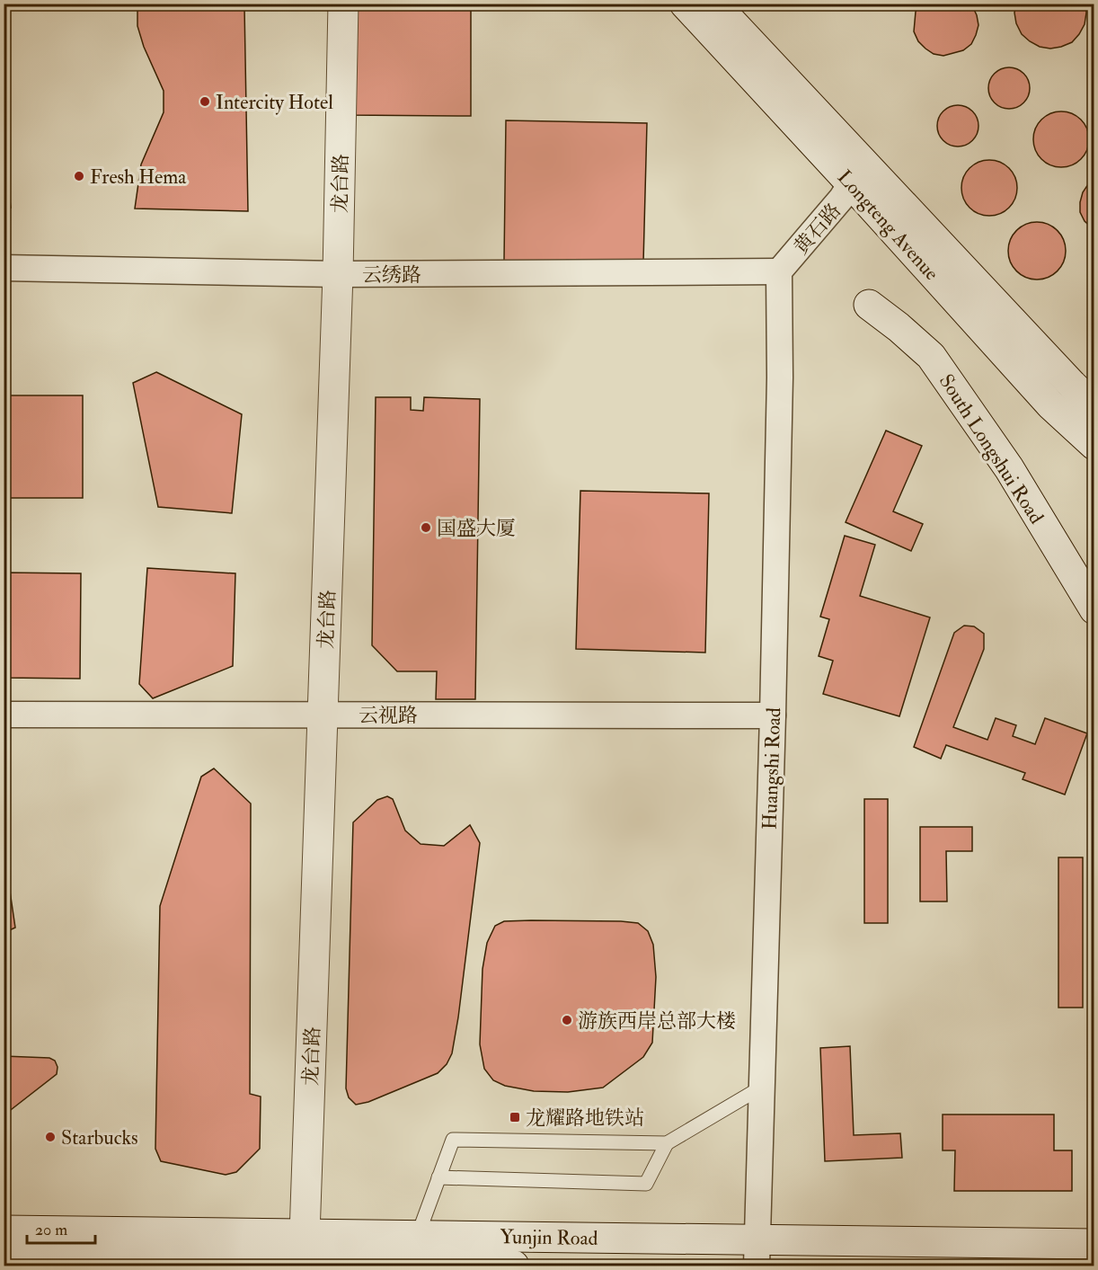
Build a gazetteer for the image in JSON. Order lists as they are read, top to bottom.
{
  "streets": {
    "main road": [
      "龙台路",
      "Longteng Avenue",
      "South Longshui Road",
      "Yunjin Road"
    ],
    "street": [
      "黄石路",
      "云绣路",
      "云视路",
      "Huangshi Road"
    ]
  },
  "crossings": [
    ["龙台路", "云绣路"],
    ["龙台路", "云视路"],
    ["龙台路", "Yunjin Road"],
    ["Longteng Avenue", "黄石路"],
    ["黄石路", "云绣路"],
    ["黄石路", "Huangshi Road"],
    ["云绣路", "Huangshi Road"],
    ["云视路", "Huangshi Road"],
    ["Huangshi Road", "Yunjin Road"]
  ],
  "places": {
    "other": [
      "Intercity Hotel",
      "Fresh Hema",
      "国盛大厦",
      "游族西岸总部大楼",
      "Starbucks"
    ],
    "transit": ["龙耀路地铁站"]
  },
  "scale_bar": "20 m"
}
